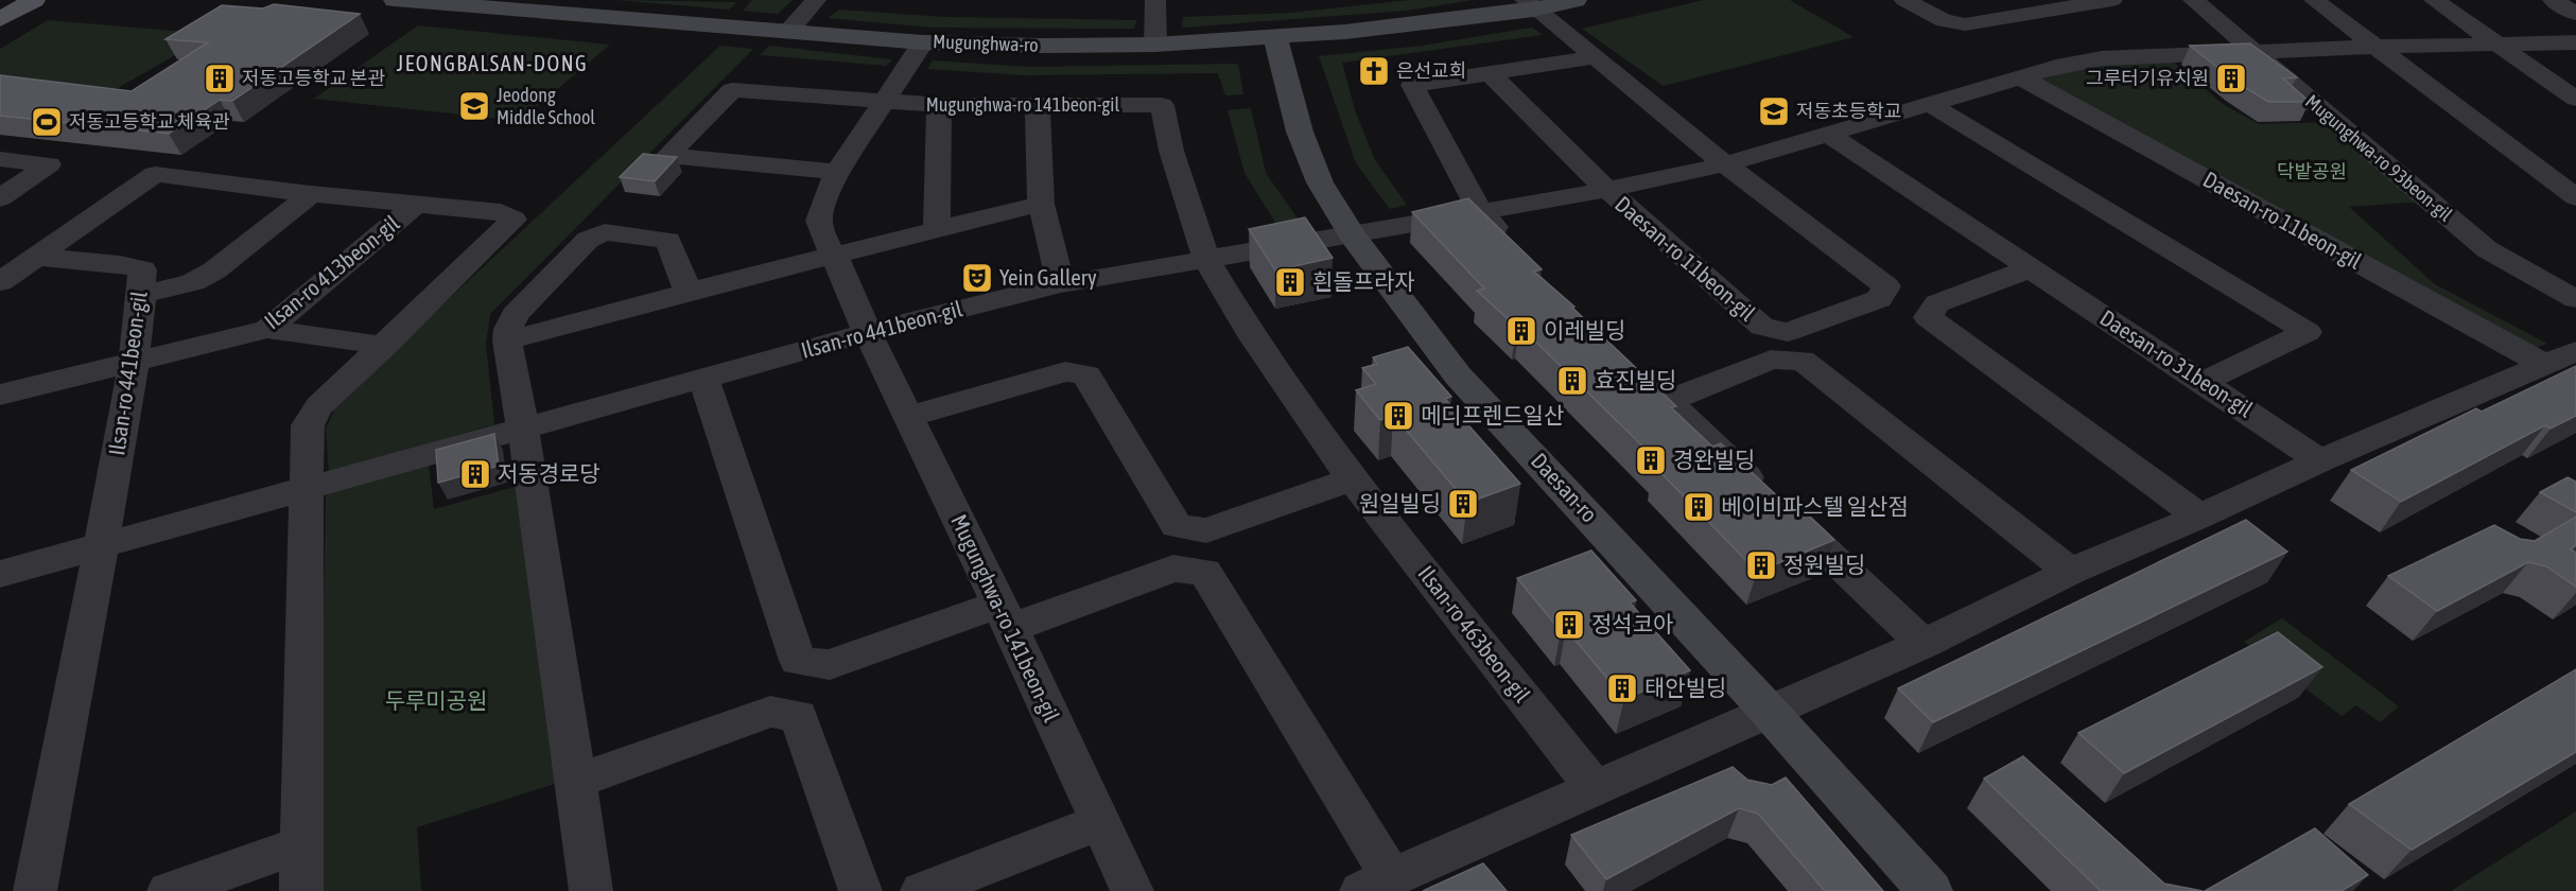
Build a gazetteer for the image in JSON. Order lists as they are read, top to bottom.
{
  "streets": {
    "main road": ["Mugunghwa-ro", "Daesan-ro"],
    "street": [
      "Mugunghwa-ro 141beon-gil",
      "Mugunghwa-ro 93beon-gil",
      "Daesan-ro 11beon-gil",
      "Ilsan-ro 413beon-gil",
      "Ilsan-ro 441beon-gil",
      "Daesan-ro 31beon-gil",
      "Ilsan-ro 463beon-gil"
    ]
  },
  "crossings": [
    ["Mugunghwa-ro", "Mugunghwa-ro 141beon-gil"],
    ["Mugunghwa-ro", "Daesan-ro"],
    ["Mugunghwa-ro 141beon-gil", "Ilsan-ro 441beon-gil"],
    ["Mugunghwa-ro 93beon-gil", "Daesan-ro 11beon-gil"],
    ["Daesan-ro 11beon-gil", "Ilsan-ro 441beon-gil"],
    ["Daesan-ro 11beon-gil", "Daesan-ro"],
    ["Ilsan-ro 413beon-gil", "Ilsan-ro 441beon-gil"],
    ["Ilsan-ro 441beon-gil", "Daesan-ro"]
  ],
  "districts": ["JEONGBALSAN-DONG"],
  "parks": ["닥밭공원", "두루미공원"],
  "places": {
    "church": ["은선교회"],
    "building": [
      "저동고등학교 본관",
      "그루터기유치원",
      "흰돌프라자",
      "이레빌딩",
      "효진빌딩",
      "메디프렌드일산",
      "경완빌딩",
      "저동경로당",
      "원일빌딩",
      "베이비파스텔 일산점",
      "정원빌딩",
      "정석코아",
      "태안빌딩"
    ],
    "school or university": ["Jeodong Middle School", "저동초등학교"],
    "sports": ["저동고등학교 체육관"],
    "theatre": ["Yein Gallery"]
  }
}
